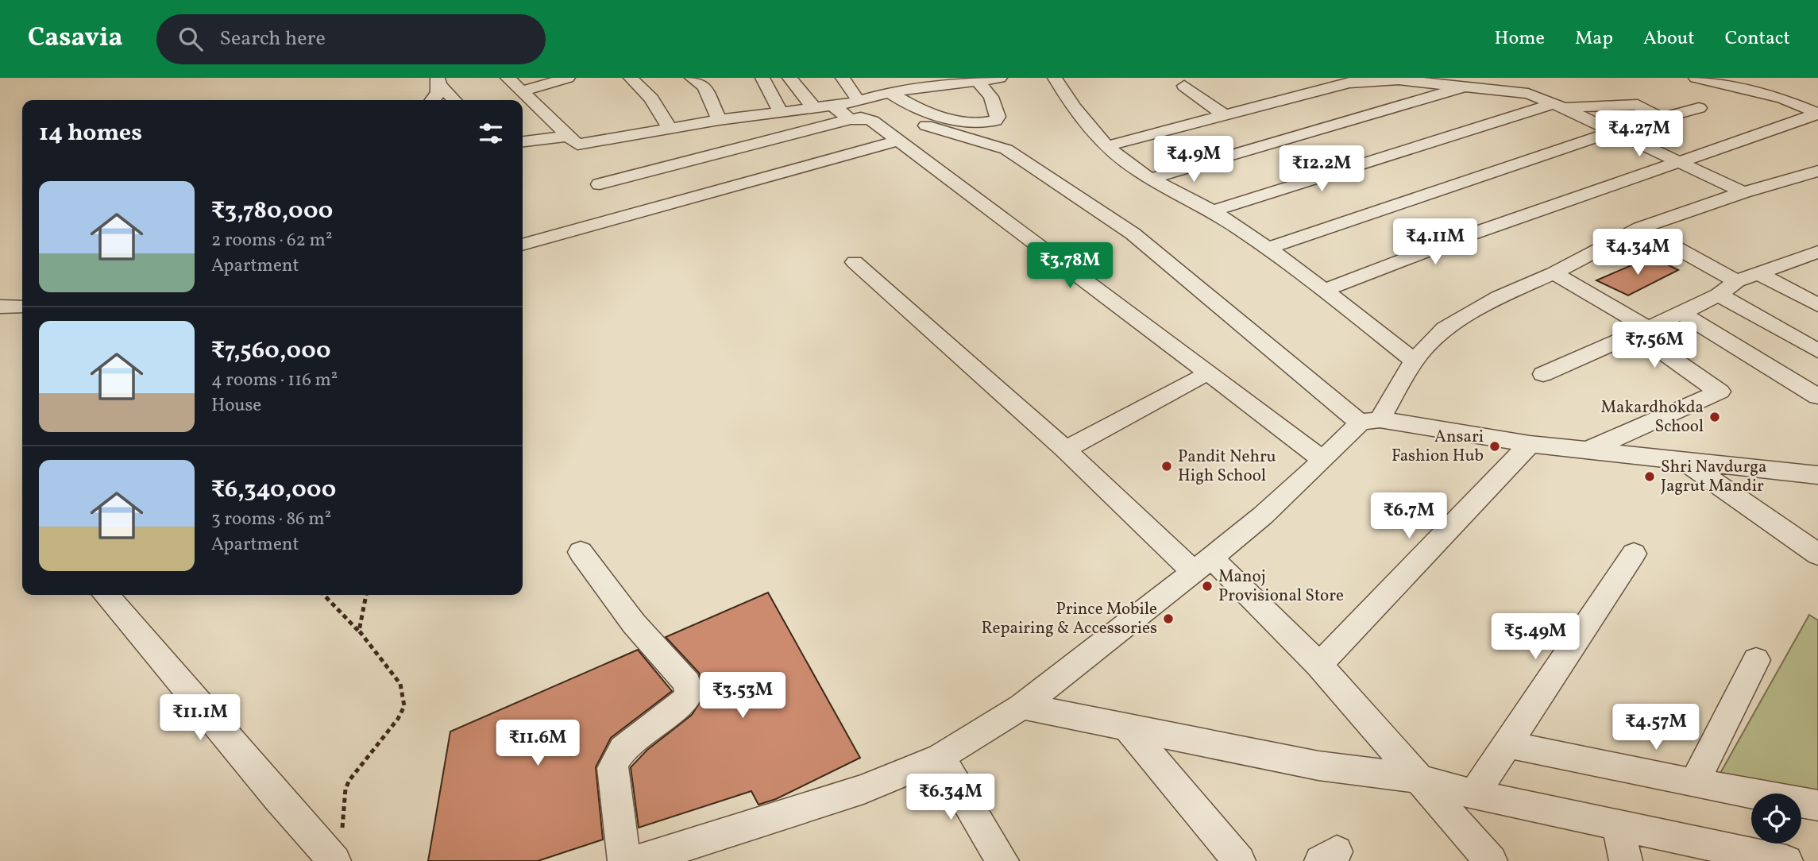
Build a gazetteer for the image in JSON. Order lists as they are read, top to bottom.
{
  "places": [
    "Makardhokda School",
    "Ansari Fashion Hub",
    "Pandit Nehru High School",
    "Shri Navdurga Jagrut Mandir",
    "Manoj Provisional Store",
    "Prince Mobile Repairing & Accessories"
  ],
  "page": {
    "header": "Casavia",
    "search": "Search here",
    "nav": [
      "Home",
      "Map",
      "About",
      "Contact"
    ],
    "heading": "14 homes",
    "price": [
      "₹4.27M",
      "₹4.9M",
      "₹12.2M",
      "₹4.11M",
      "₹4.34M",
      "₹3.78M",
      "₹7.56M",
      "₹6.7M",
      "₹5.49M",
      "₹3.53M",
      "₹11.1M",
      "₹4.57M",
      "₹11.6M",
      "₹6.34M"
    ],
    "list": [
      {
        "name": "₹3,780,000",
        "note": "2 rooms · 62 m² · Apartment"
      },
      {
        "name": "₹7,560,000",
        "note": "4 rooms · 116 m² · House"
      },
      {
        "name": "₹6,340,000",
        "note": "3 rooms · 86 m² · Apartment"
      }
    ]
  }
}
